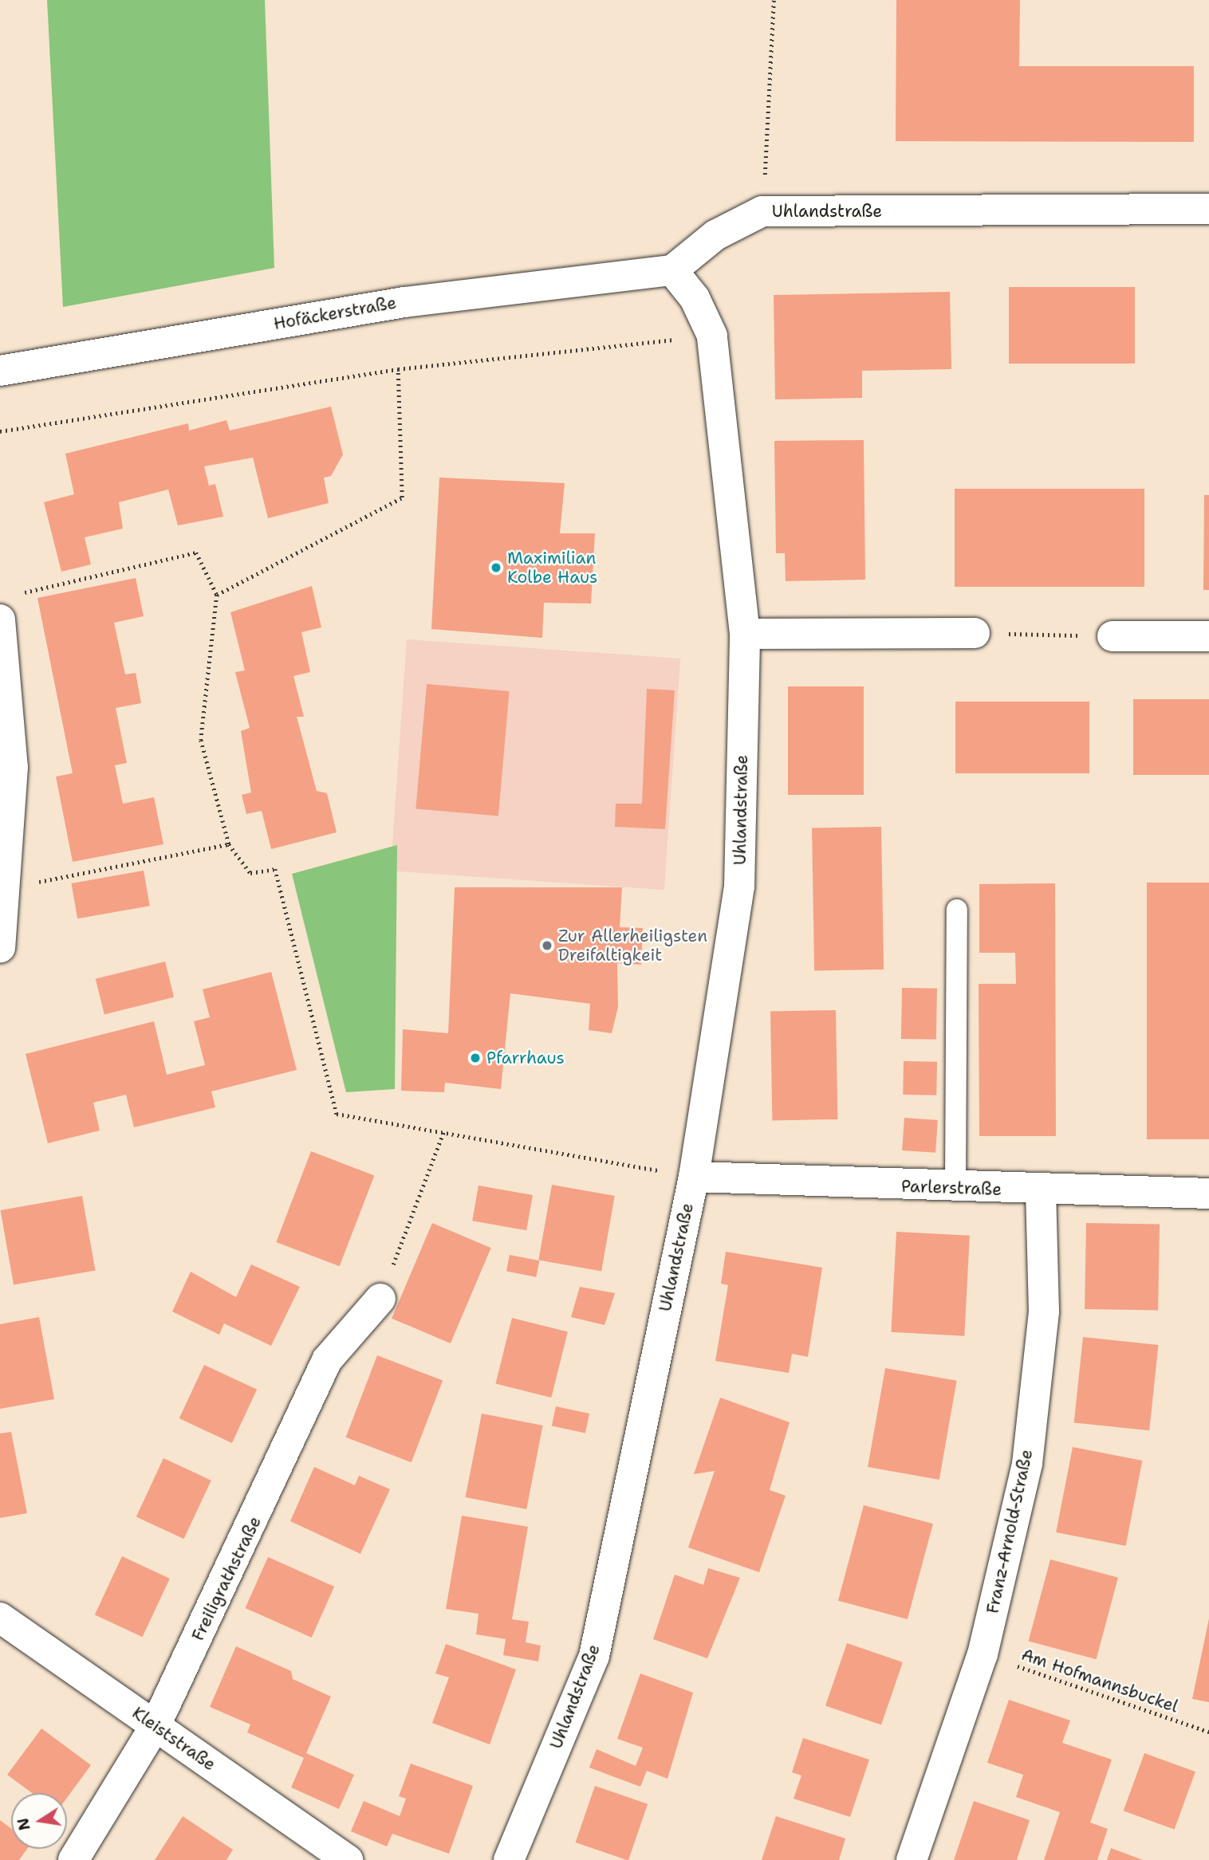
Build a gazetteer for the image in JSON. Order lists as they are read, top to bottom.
{
  "streets": {
    "street": [
      "Uhlandstraße",
      "Hofäckerstraße",
      "Parlerstraße",
      "Franz-Arnold-Straße",
      "Freiligrathstraße",
      "Kleiststraße"
    ],
    "path": ["Am Hofmannsbuckel"]
  },
  "crossings": [
    ["Uhlandstraße", "Hofäckerstraße"],
    ["Uhlandstraße", "Parlerstraße"],
    ["Parlerstraße", "Franz-Arnold-Straße"],
    ["Franz-Arnold-Straße", "Am Hofmannsbuckel"],
    ["Freiligrathstraße", "Kleiststraße"]
  ],
  "places": ["Maximilian Kolbe Haus", "Zur Allerheiligsten Dreifaltigkeit", "Pfarrhaus"],
  "north": "left"
}
